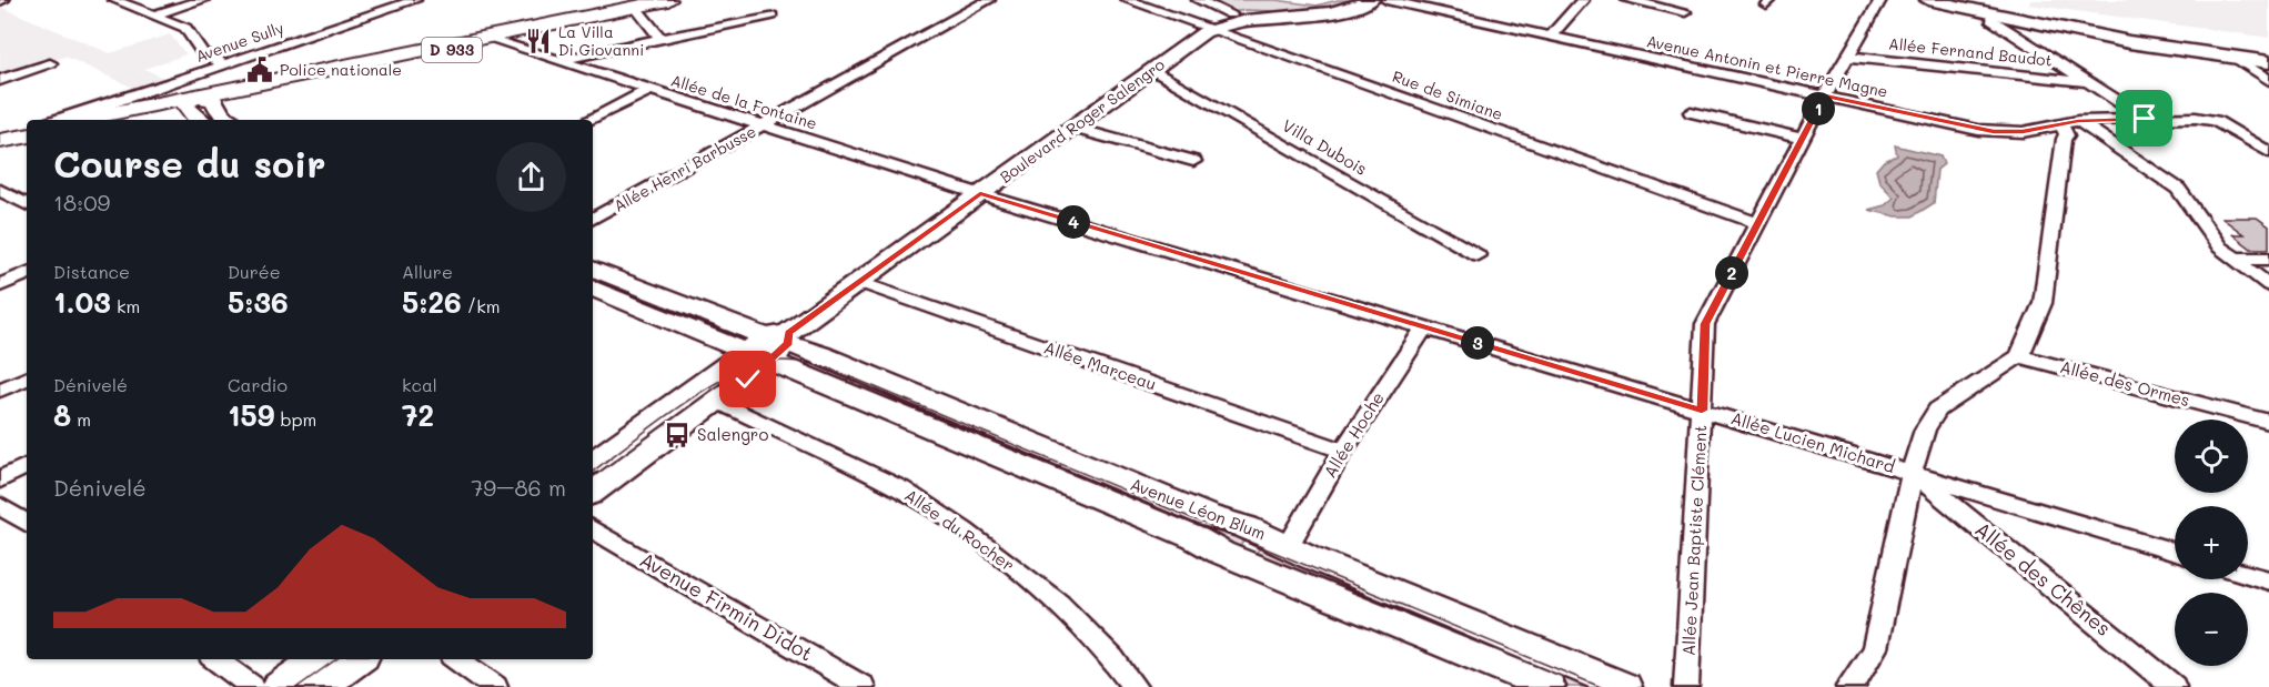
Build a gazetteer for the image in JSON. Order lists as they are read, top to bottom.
{
  "streets": {
    "main road": ["D 933", "Boulevard Roger Salengro", "Avenue Léon Blum"],
    "street": [
      "Avenue Sully",
      "Allée Fernand Baudot",
      "Avenue Antonin et Pierre Magne",
      "Rue de Simiane",
      "Allée de la Fontaine",
      "Villa Dubois",
      "Allée Henri Barbusse",
      "Allée Marceau",
      "Allée des Ormes",
      "Allée Hoche",
      "Allée Lucien Michard",
      "Allée du Rocher",
      "Allée Jean Baptiste Clément",
      "Allée des Chênes",
      "Avenue Firmin Didot"
    ]
  },
  "crossings": [
    ["D 933", "Allée de la Fontaine"],
    ["Allée Fernand Baudot", "Allée Jean Baptiste Clément"],
    ["Avenue Antonin et Pierre Magne", "Allée Jean Baptiste Clément"],
    ["Rue de Simiane", "Boulevard Roger Salengro"],
    ["Rue de Simiane", "Allée Jean Baptiste Clément"],
    ["Allée de la Fontaine", "Boulevard Roger Salengro"],
    ["Allée de la Fontaine", "Allée Henri Barbusse"],
    ["Allée de la Fontaine", "Allée Lucien Michard"],
    ["Boulevard Roger Salengro", "Villa Dubois"],
    ["Boulevard Roger Salengro", "Allée Marceau"],
    ["Boulevard Roger Salengro", "Allée Lucien Michard"],
    ["Boulevard Roger Salengro", "Avenue Léon Blum"],
    ["Allée Marceau", "Allée Hoche"],
    ["Allée Hoche", "Allée Lucien Michard"],
    ["Allée Hoche", "Avenue Léon Blum"],
    ["Allée Lucien Michard", "Allée Jean Baptiste Clément"],
    ["Allée Lucien Michard", "Allée des Chênes"]
  ],
  "places": {
    "restaurant": ["La Villa Di Giovanni"],
    "public building": ["Police nationale"],
    "bus stop": ["Salengro"]
  },
  "page": {
    "pins": [
      "1",
      "4",
      "2",
      "3"
    ],
    "heading": ["Course du soir", "18:09"],
    "stats": [
      ["Distance", "1.03 km"],
      ["Durée", "5:36"],
      ["Allure", "5:26 /km"],
      ["Dénivelé", "8 m"],
      ["Cardio", "159 bpm"],
      ["kcal", "72"]
    ],
    "map_buttons": ["+", "−"],
    "chart": ["Dénivelé", "79–86 m"]
  }
}
